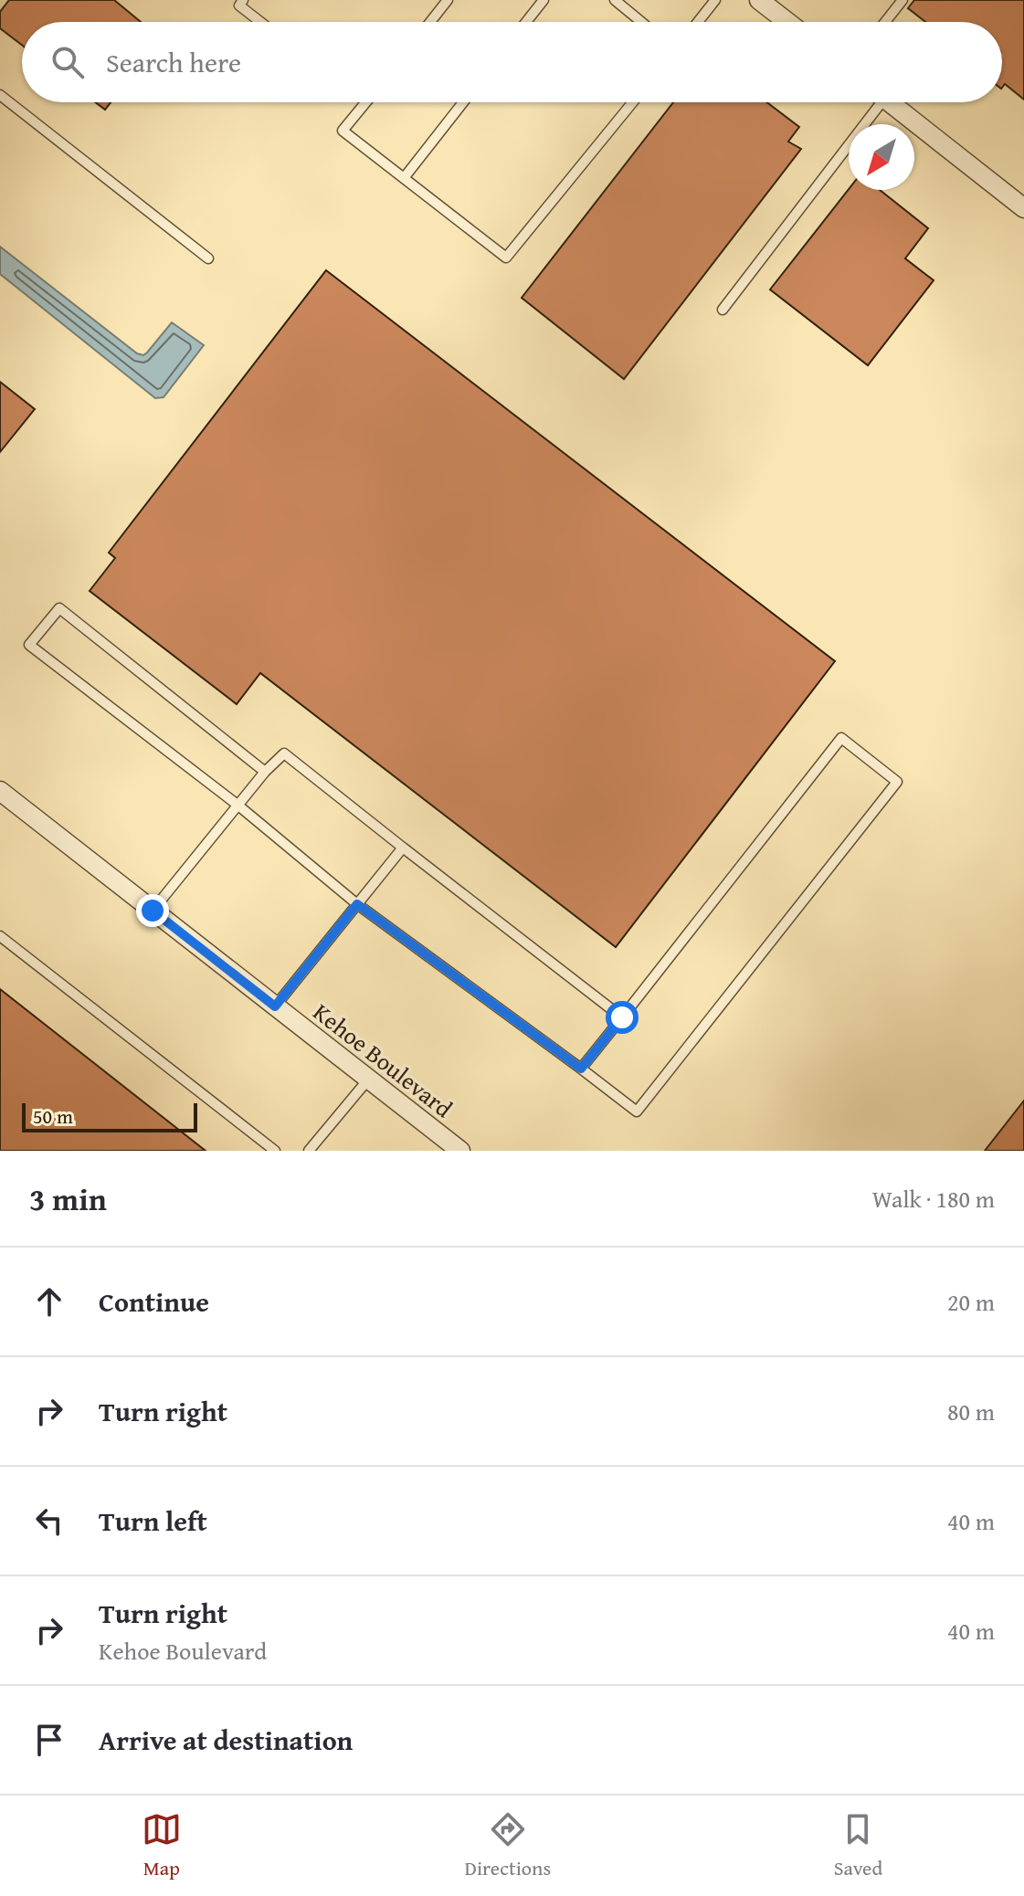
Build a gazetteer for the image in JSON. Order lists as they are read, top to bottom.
{
  "streets": {
    "street": ["Kehoe Boulevard"]
  },
  "scale_bar": "50 m",
  "north": "bottom left",
  "page": {
    "search": "Search here",
    "scale": "50 m",
    "heading": ["3 min", "Walk · 180 m"],
    "list": [
      ["Continue", "20 m"],
      ["Turn right", "80 m"],
      ["Turn left", "40 m"],
      ["Turn right", "Kehoe Boulevard", "40 m"],
      "Arrive at destination"
    ],
    "nav": ["Map", "Directions", "Saved"]
  }
}
